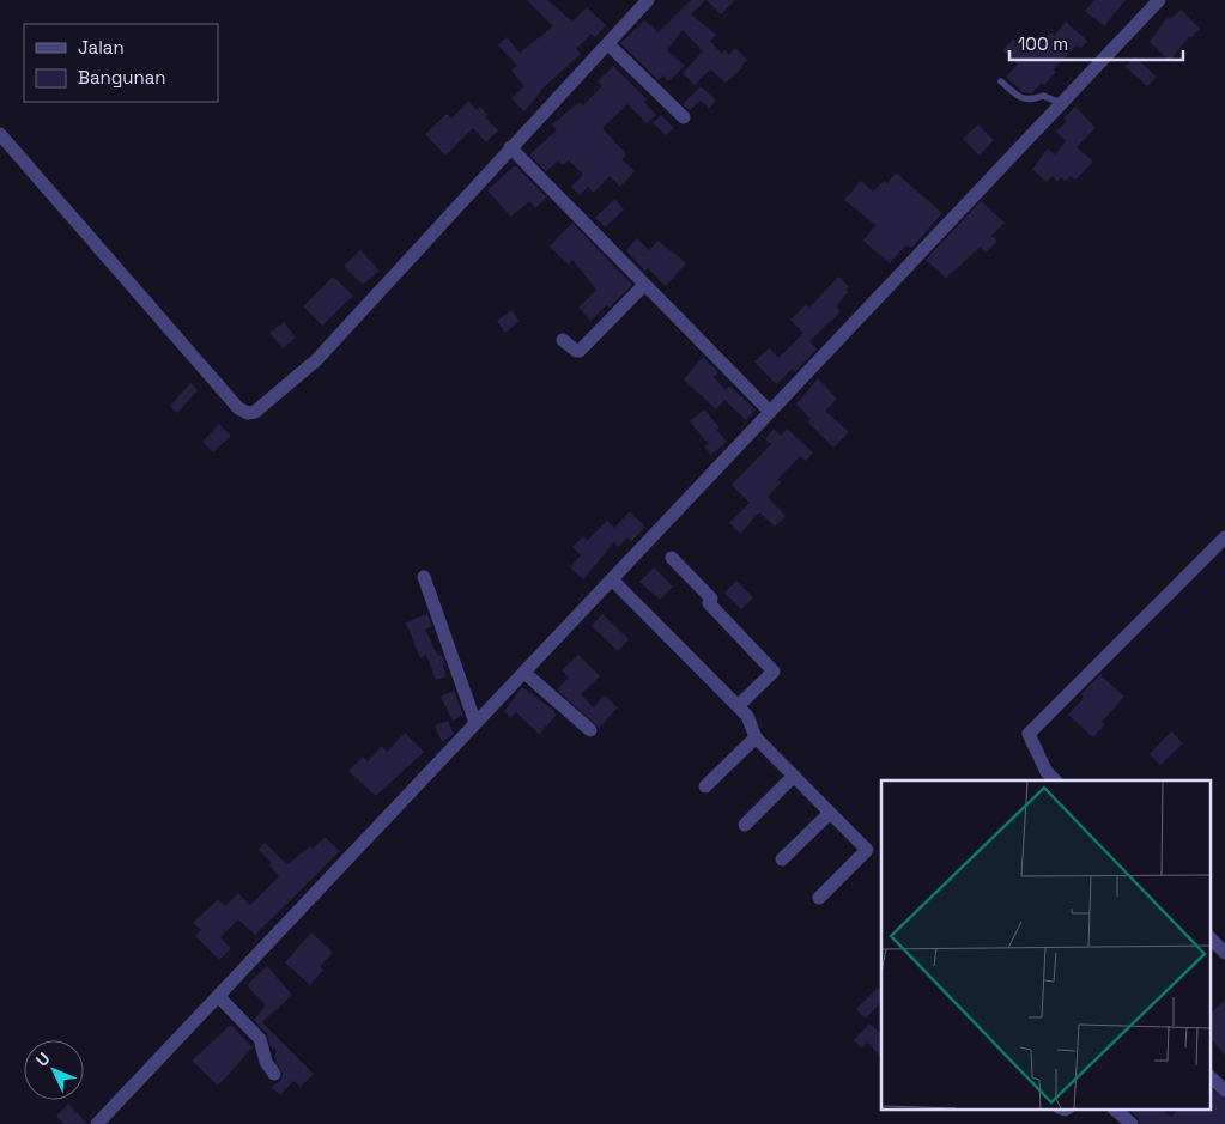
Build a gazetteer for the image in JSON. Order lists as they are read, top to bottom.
{
  "legend": ["Jalan", "Bangunan"],
  "scale_bar": "100 m",
  "north": "top left"
}
